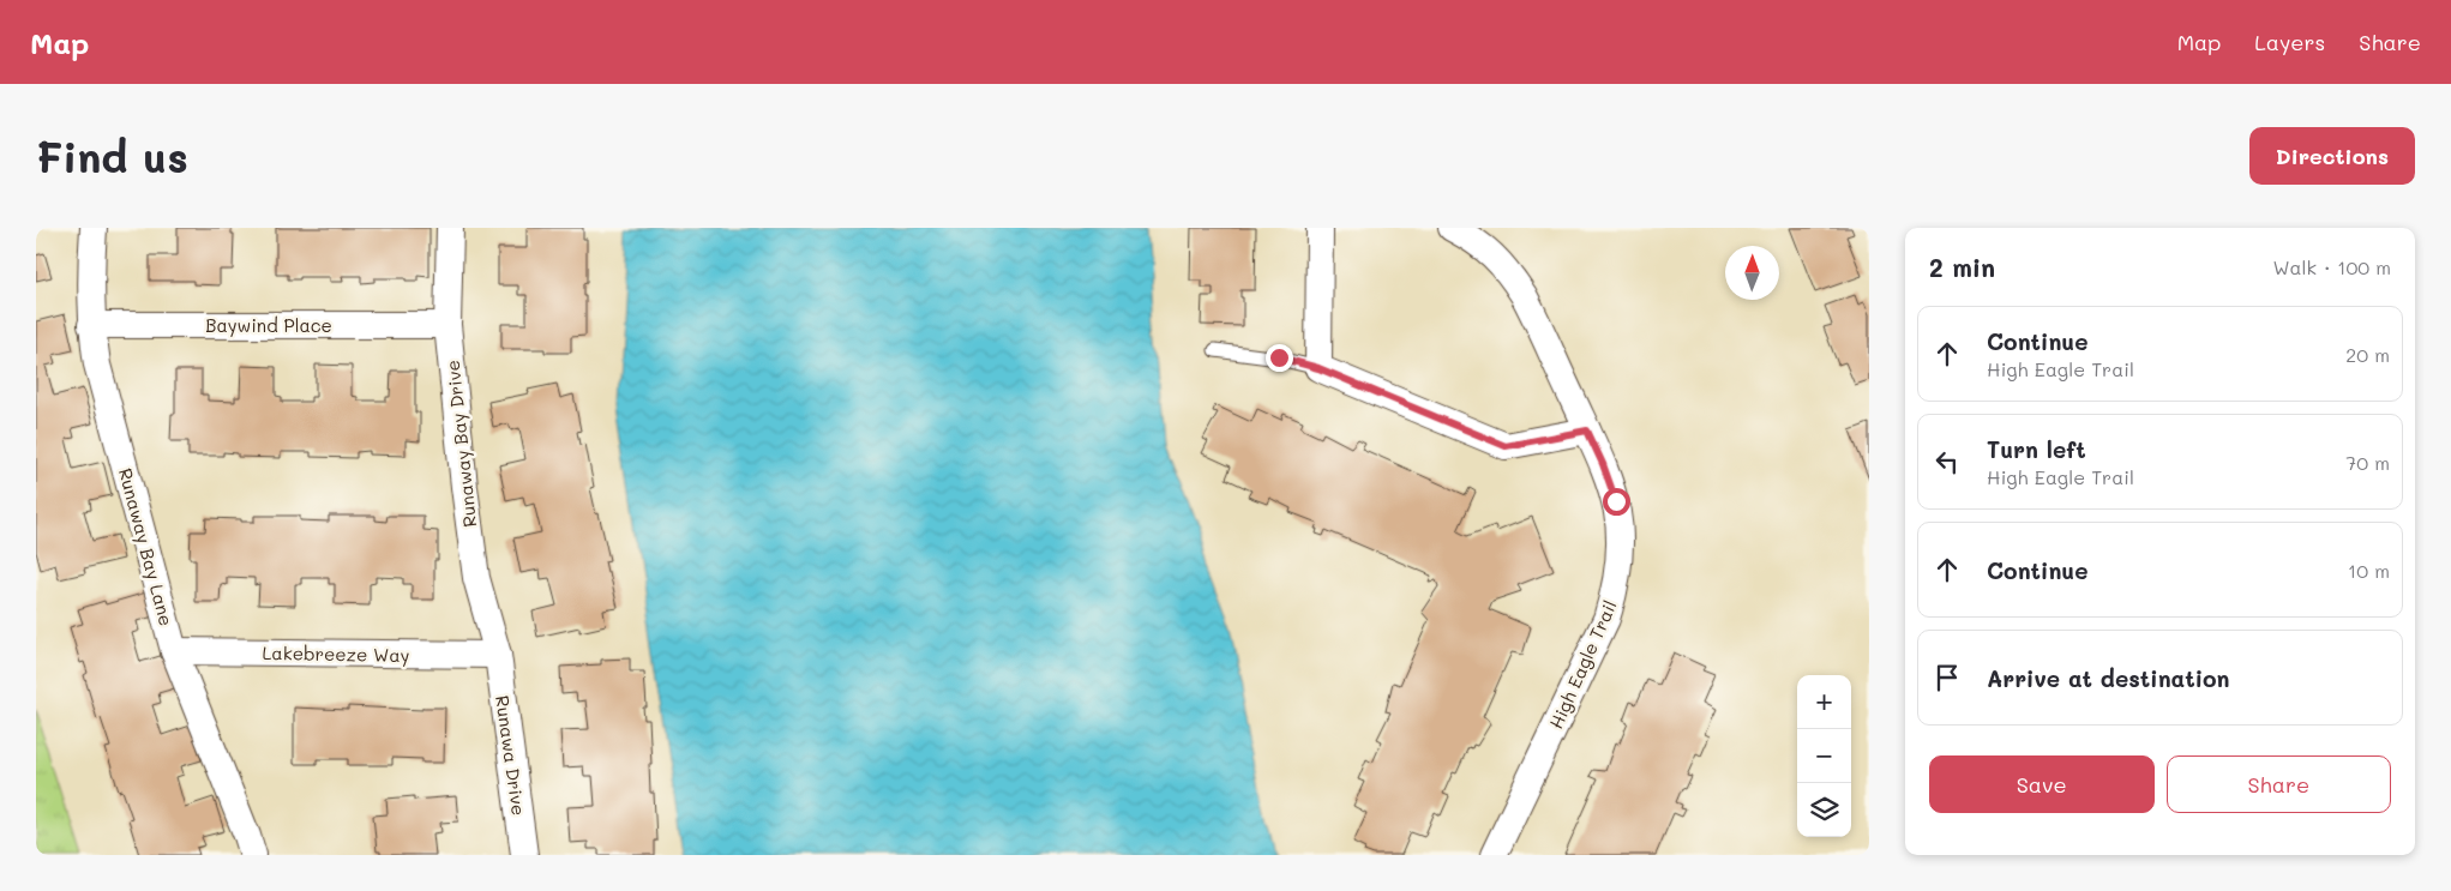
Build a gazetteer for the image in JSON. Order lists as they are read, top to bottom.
{
  "streets": {
    "street": [
      "Baywind Place",
      "Runaway Bay Drive",
      "Runaway Bay Lane",
      "Lakebreeze Way",
      "High Eagle Trail",
      "Runawa Drive"
    ]
  },
  "crossings": [
    ["Baywind Place", "Runaway Bay Drive"],
    ["Baywind Place", "Runaway Bay Lane"],
    ["Runaway Bay Drive", "Lakebreeze Way"],
    ["Runaway Bay Drive", "Runawa Drive"],
    ["Runaway Bay Lane", "Lakebreeze Way"],
    ["Lakebreeze Way", "Runawa Drive"]
  ],
  "north": "top",
  "page": {
    "header": "Map",
    "nav": ["Map", "Layers", "Share"],
    "buttons": [
      "Directions",
      ["Save", "Share"]
    ],
    "title": "Find us",
    "heading": ["2 min", "Walk · 100 m"],
    "list": [
      ["Continue", "High Eagle Trail", "20 m"],
      ["Turn left", "High Eagle Trail", "70 m"],
      ["Continue", "10 m"],
      "Arrive at destination"
    ],
    "map_buttons": ["+", "−"]
  }
}
